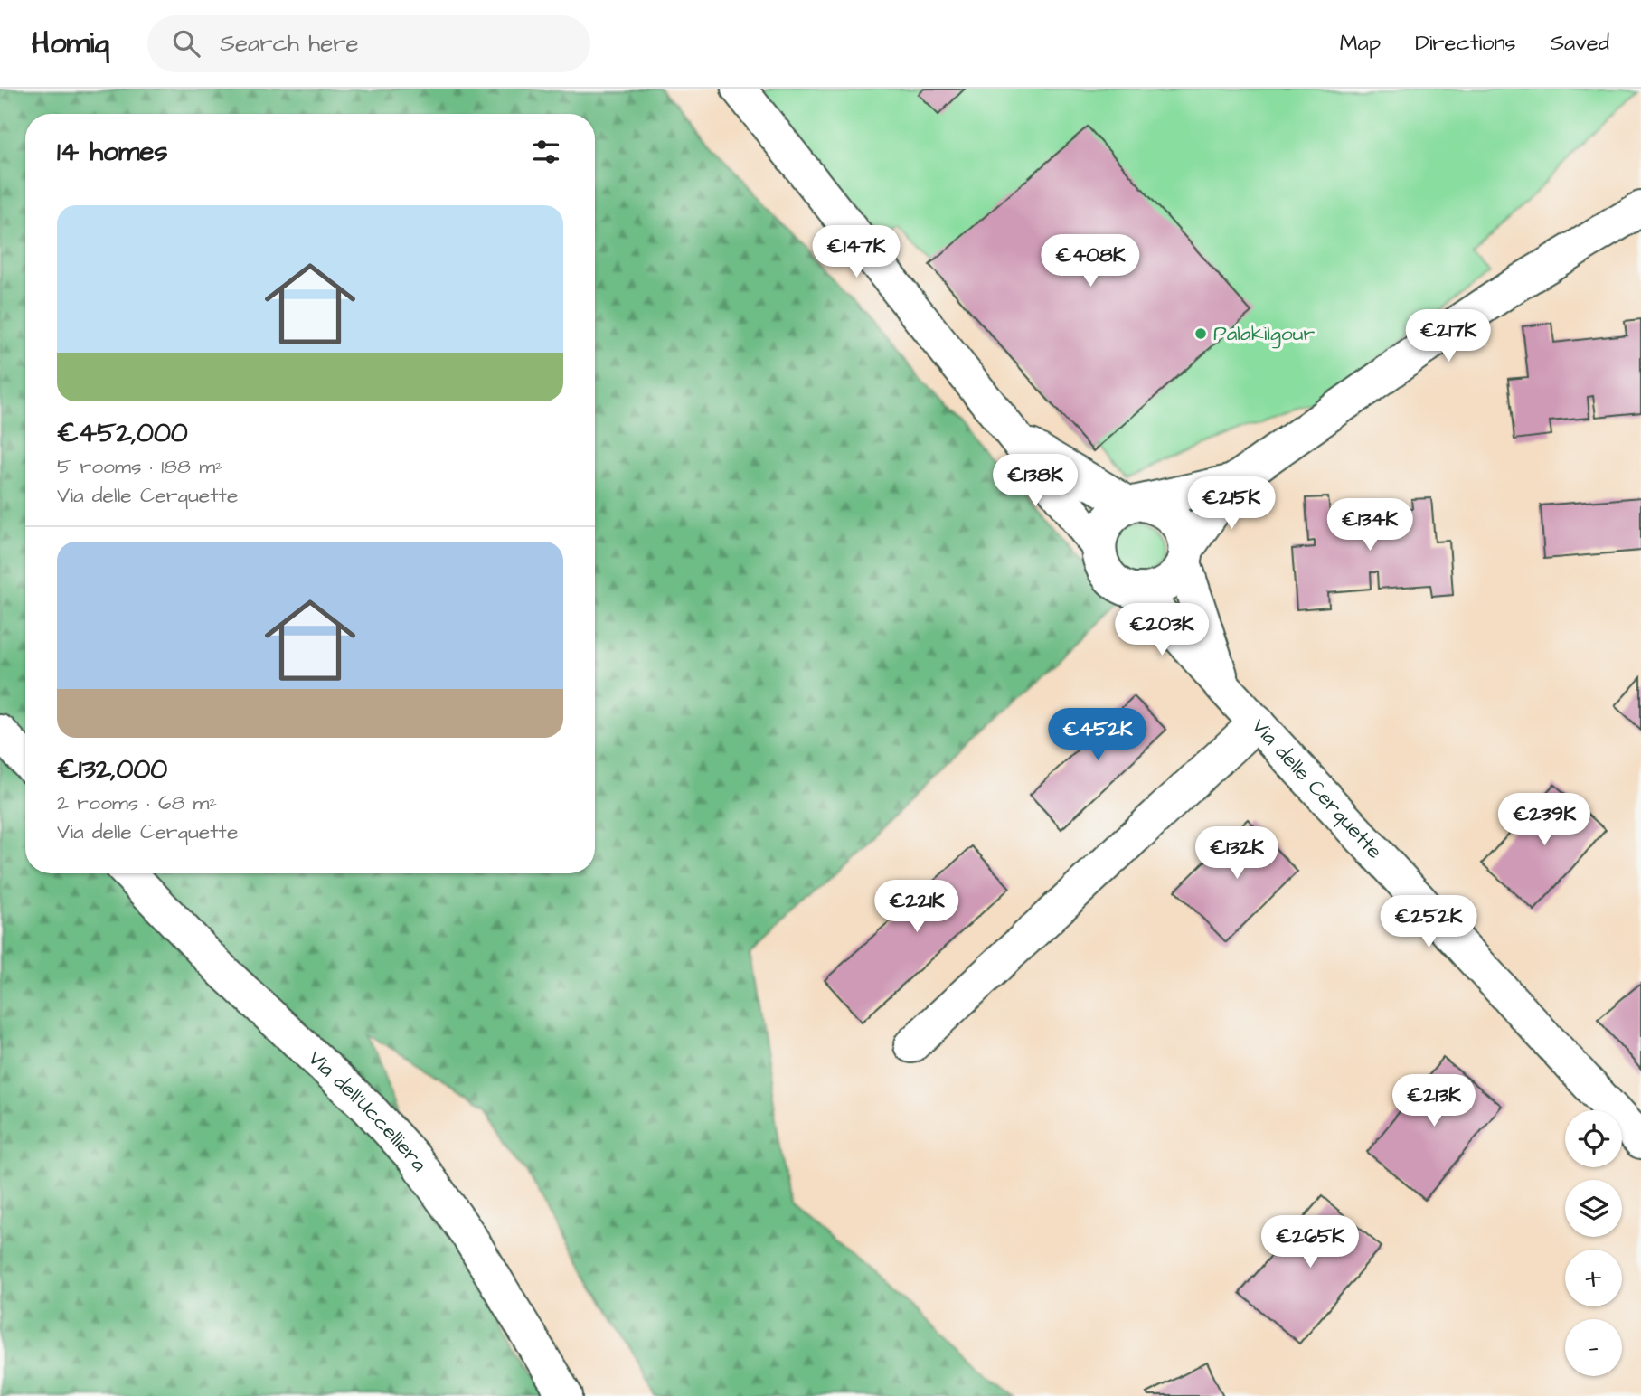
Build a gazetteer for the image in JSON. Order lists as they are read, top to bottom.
{
  "streets": {
    "street": ["Via delle Cerquette", "Via dell'Uccelliera"]
  },
  "places": ["Palakilgour"],
  "page": {
    "header": "Homiq",
    "search": "Search here",
    "nav": ["Map", "Directions", "Saved"],
    "heading": "14 homes",
    "list": [
      {
        "name": "€452,000",
        "note": "5 rooms · 188 m² · Via delle Cerquette"
      },
      {
        "name": "€132,000",
        "note": "2 rooms · 68 m² · Via delle Cerquette"
      }
    ],
    "price": [
      "€147K",
      "€408K",
      "€217K",
      "€138K",
      "€215K",
      "€134K",
      "€203K",
      "€452K",
      "€239K",
      "€132K",
      "€221K",
      "€252K",
      "€213K",
      "€265K"
    ],
    "map_buttons": ["+", "−"]
  }
}
